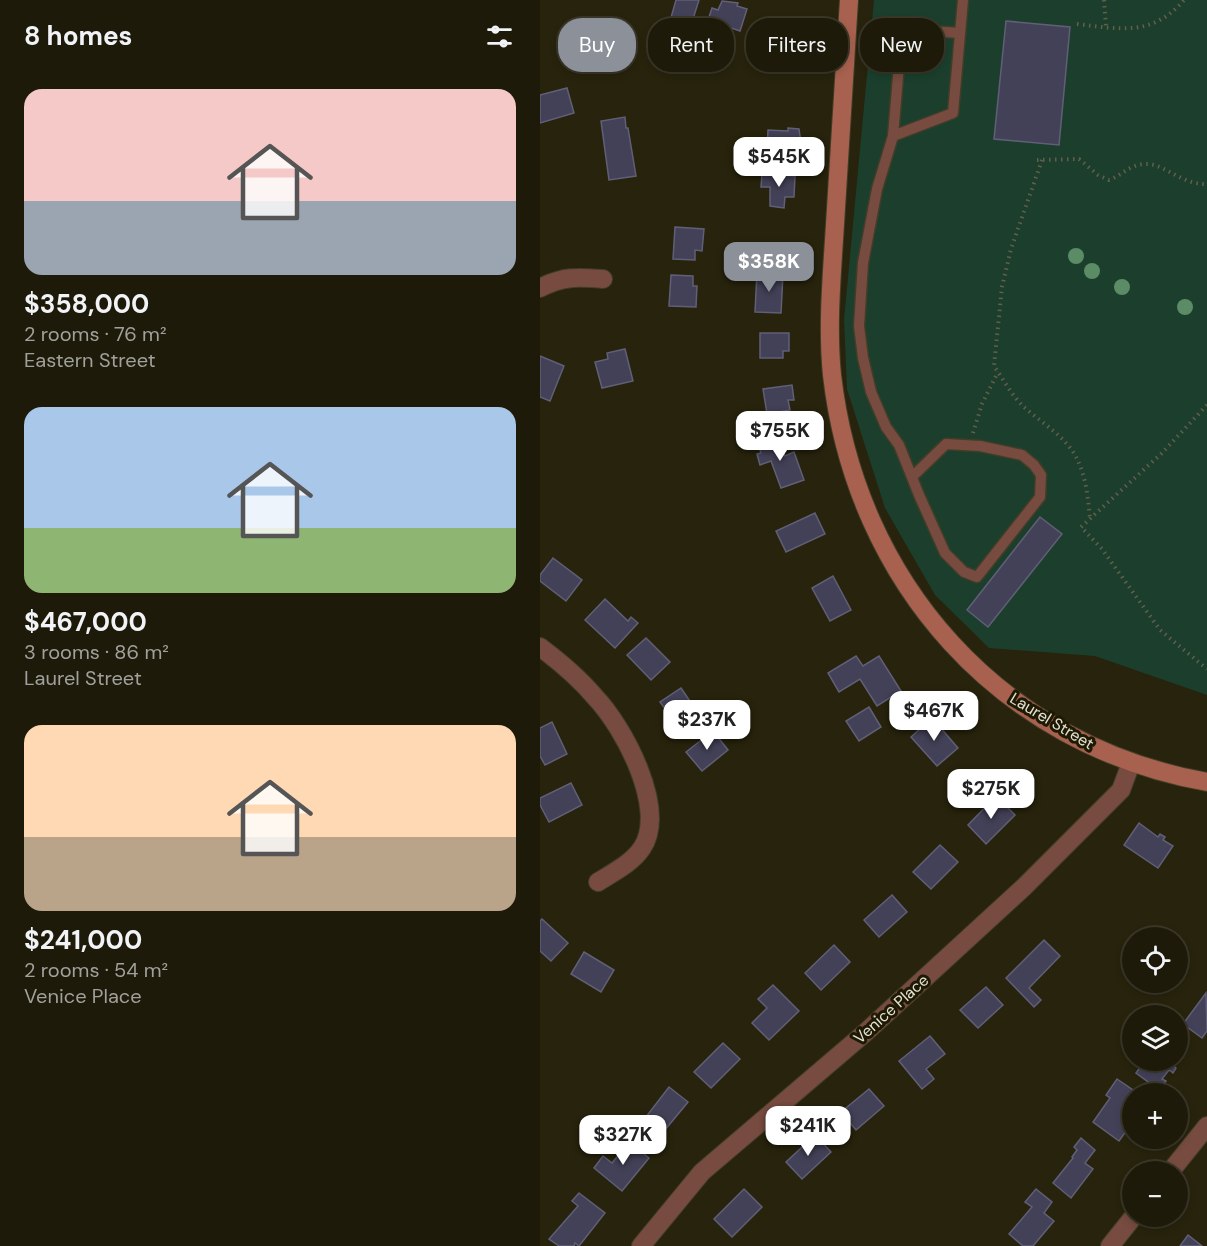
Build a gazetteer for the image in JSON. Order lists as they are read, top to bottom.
{
  "streets": {
    "street": ["Laurel Street", "Venice Place"]
  },
  "crossings": [
    ["Laurel Street", "Venice Place"]
  ],
  "page": {
    "heading": "8 homes",
    "chip": [
      "Buy",
      "Rent",
      "Filters",
      "New"
    ],
    "list": [
      {
        "name": "$358,000",
        "note": "2 rooms · 76 m² · Eastern Street"
      },
      {
        "name": "$467,000",
        "note": "3 rooms · 86 m² · Laurel Street"
      },
      {
        "name": "$241,000",
        "note": "2 rooms · 54 m² · Venice Place"
      }
    ],
    "price": [
      "$545K",
      "$358K",
      "$755K",
      "$467K",
      "$237K",
      "$275K",
      "$241K",
      "$327K"
    ],
    "map_buttons": ["+", "−"]
  }
}
